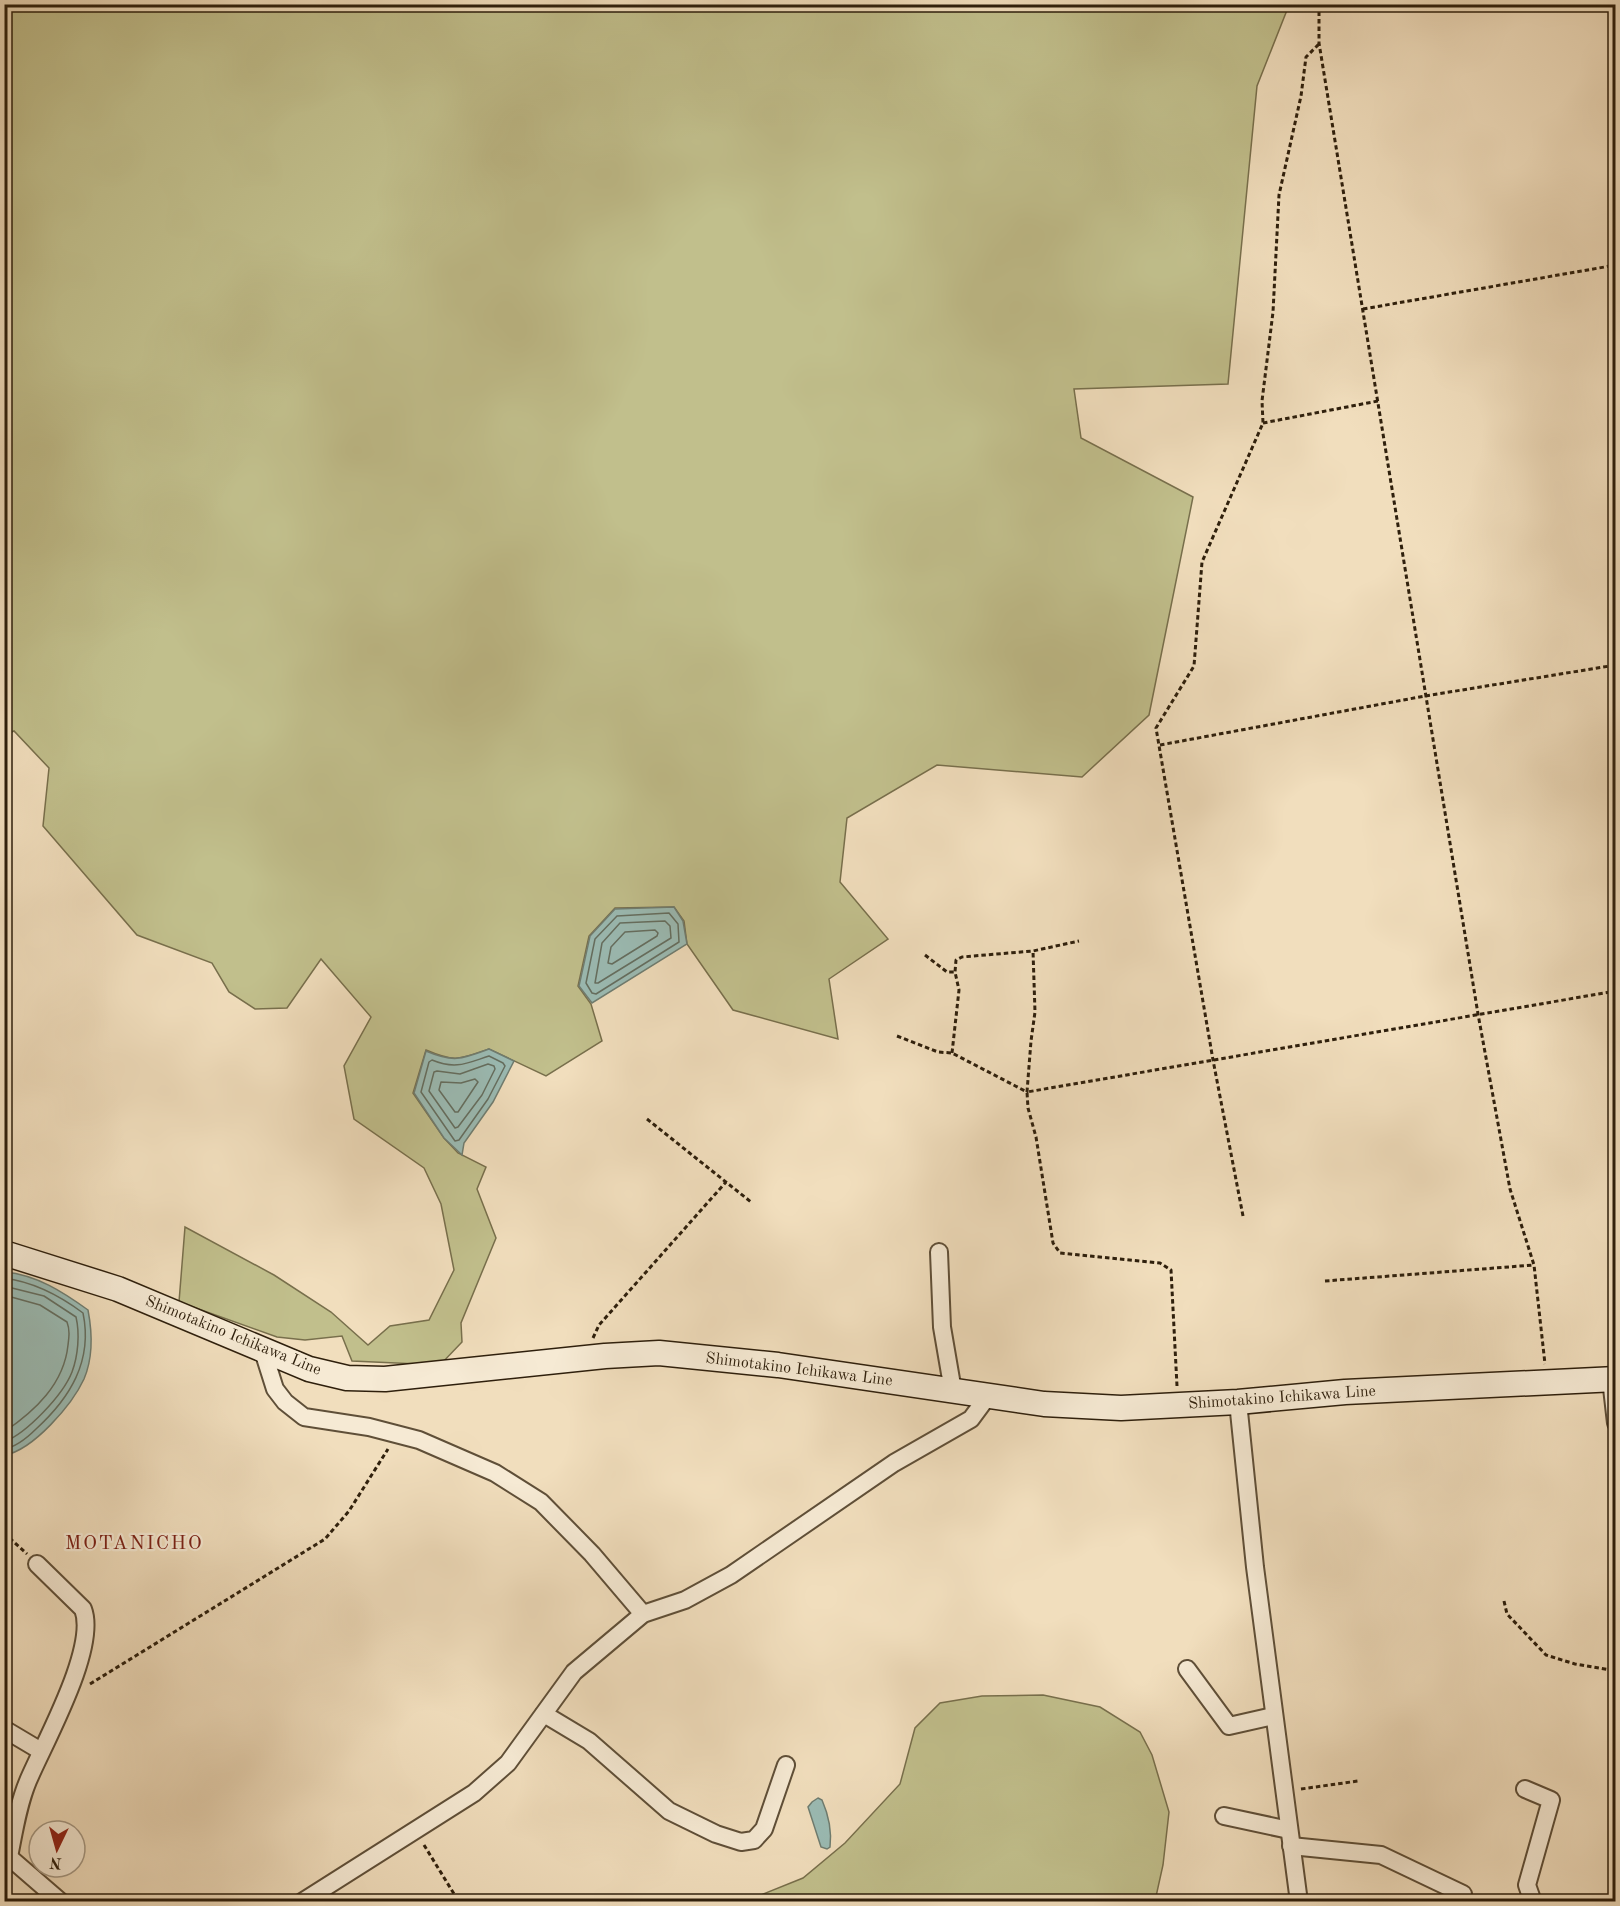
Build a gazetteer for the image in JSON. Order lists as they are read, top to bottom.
{
  "streets": {
    "main road": ["Shimotakino Ichikawa Line"]
  },
  "districts": ["MOTANICHO"],
  "north": "bottom"
}
